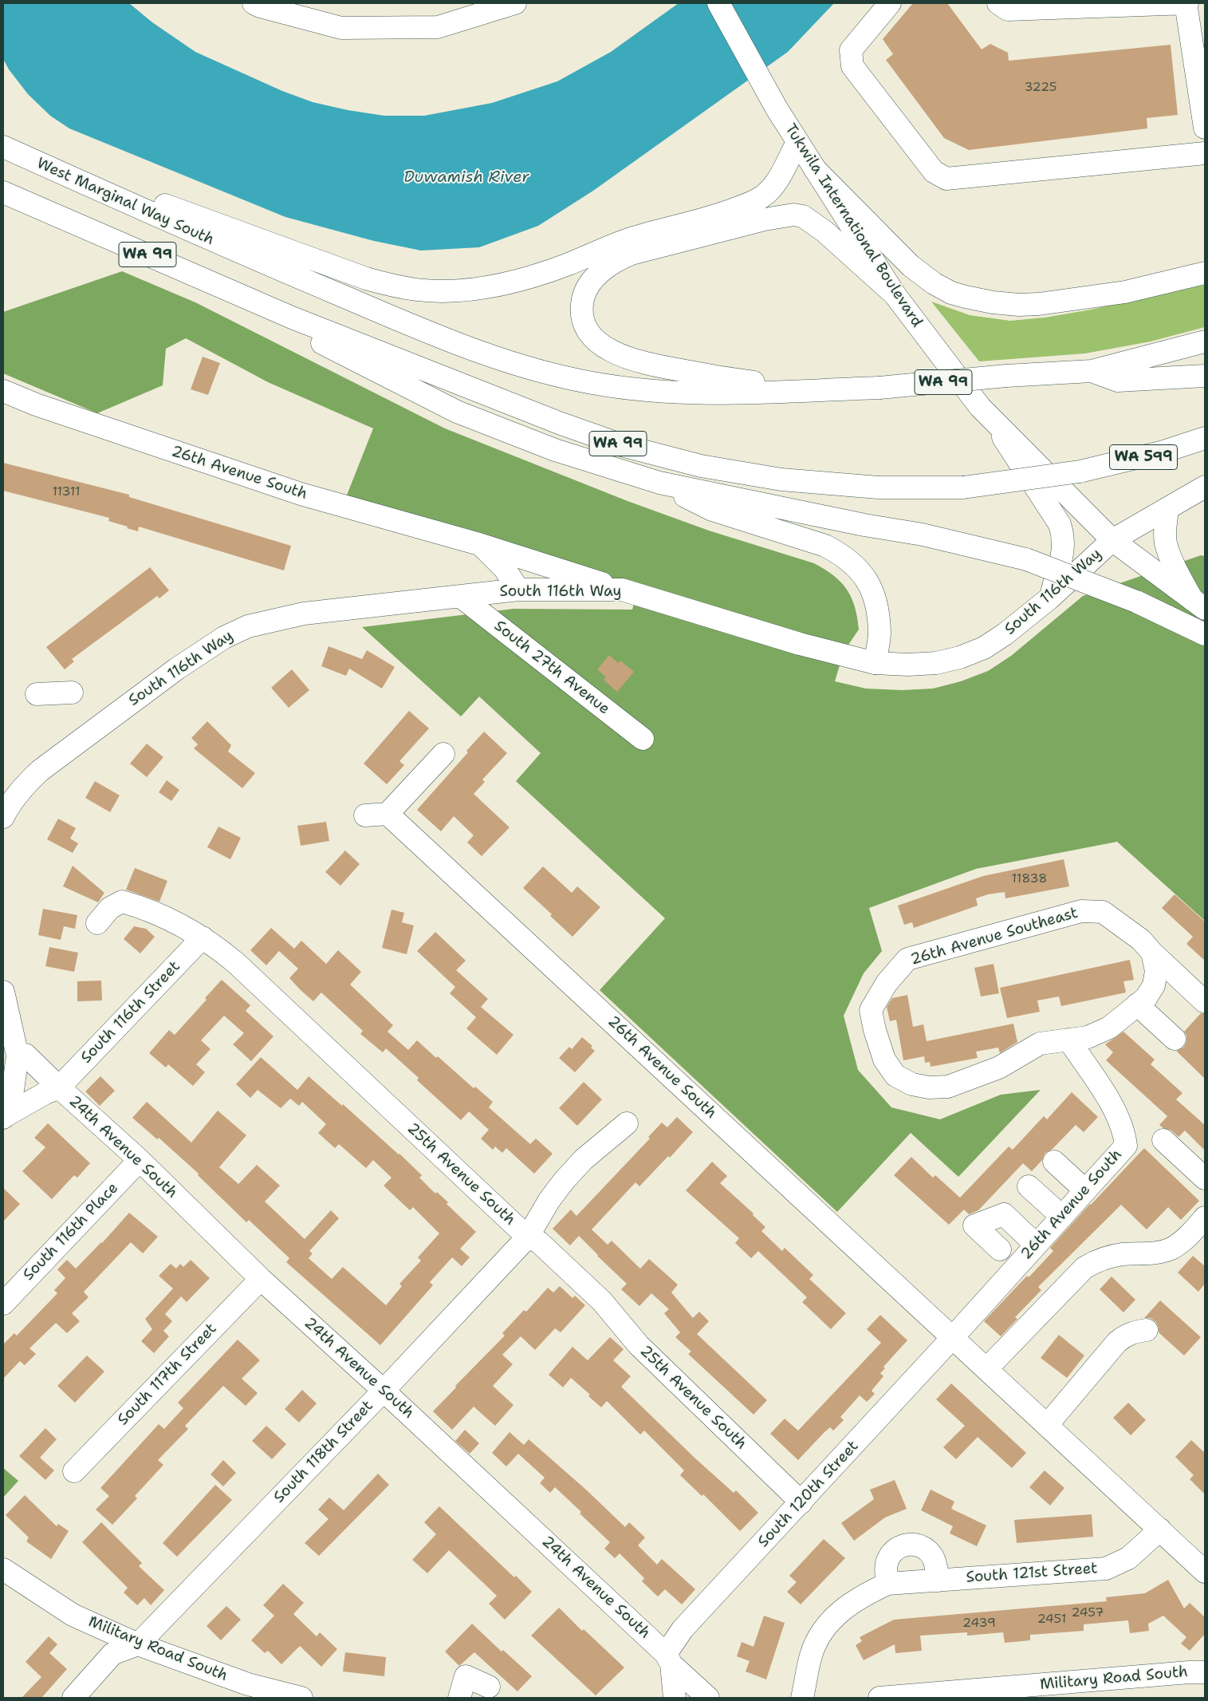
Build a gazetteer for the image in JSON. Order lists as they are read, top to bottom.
{
  "streets": {
    "main road": [
      "West Marginal Way South",
      "Tukwila International Boulevard",
      "WA 99",
      "WA 599",
      "26th Avenue South",
      "South 116th Way",
      "South 27th Avenue",
      "26th Avenue Southeast",
      "South 116th Street",
      "24th Avenue South",
      "25th Avenue South",
      "South 116th Place",
      "South 117th Street",
      "South 118th Street",
      "South 120th Street",
      "South 121st Street",
      "Military Road South"
    ]
  },
  "crossings": [
    ["West Marginal Way South", "WA 99"],
    ["Tukwila International Boulevard", "South 116th Way"],
    ["WA 99", "WA 599"],
    ["26th Avenue South", "South 116th Way"],
    ["26th Avenue South", "26th Avenue Southeast"],
    ["26th Avenue South", "South 120th Street"],
    ["26th Avenue South", "South 121st Street"],
    ["South 116th Way", "South 27th Avenue"],
    ["South 116th Street", "24th Avenue South"],
    ["South 116th Street", "25th Avenue South"],
    ["24th Avenue South", "South 116th Place"],
    ["24th Avenue South", "South 117th Street"],
    ["24th Avenue South", "South 118th Street"],
    ["24th Avenue South", "South 120th Street"],
    ["25th Avenue South", "South 118th Street"],
    ["25th Avenue South", "South 120th Street"],
    ["South 118th Street", "Military Road South"]
  ],
  "water": ["Duwamish River"],
  "house_numbers": [
    "3225",
    "11311",
    "11838",
    "2457",
    "2451",
    "2439"
  ]
}
